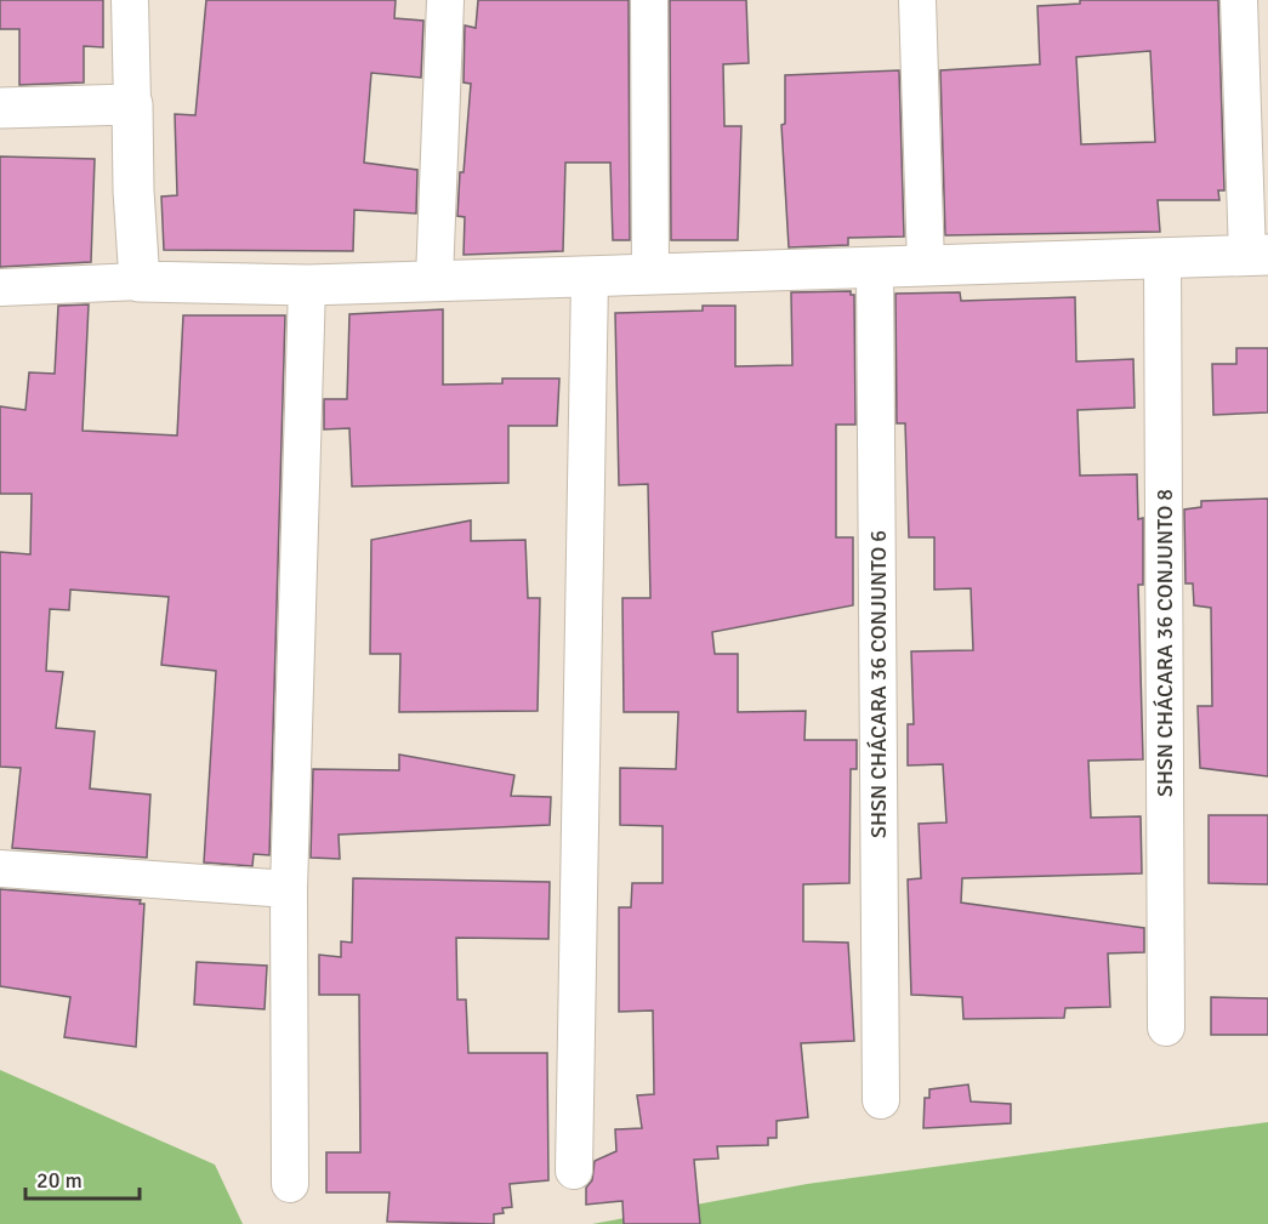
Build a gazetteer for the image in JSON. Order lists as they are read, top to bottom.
{
  "streets": {
    "street": ["SHSN CHÁCARA 36 CONJUNTO 8", "SHSN CHÁCARA 36 CONJUNTO 6"]
  },
  "scale_bar": "20 m"
}
